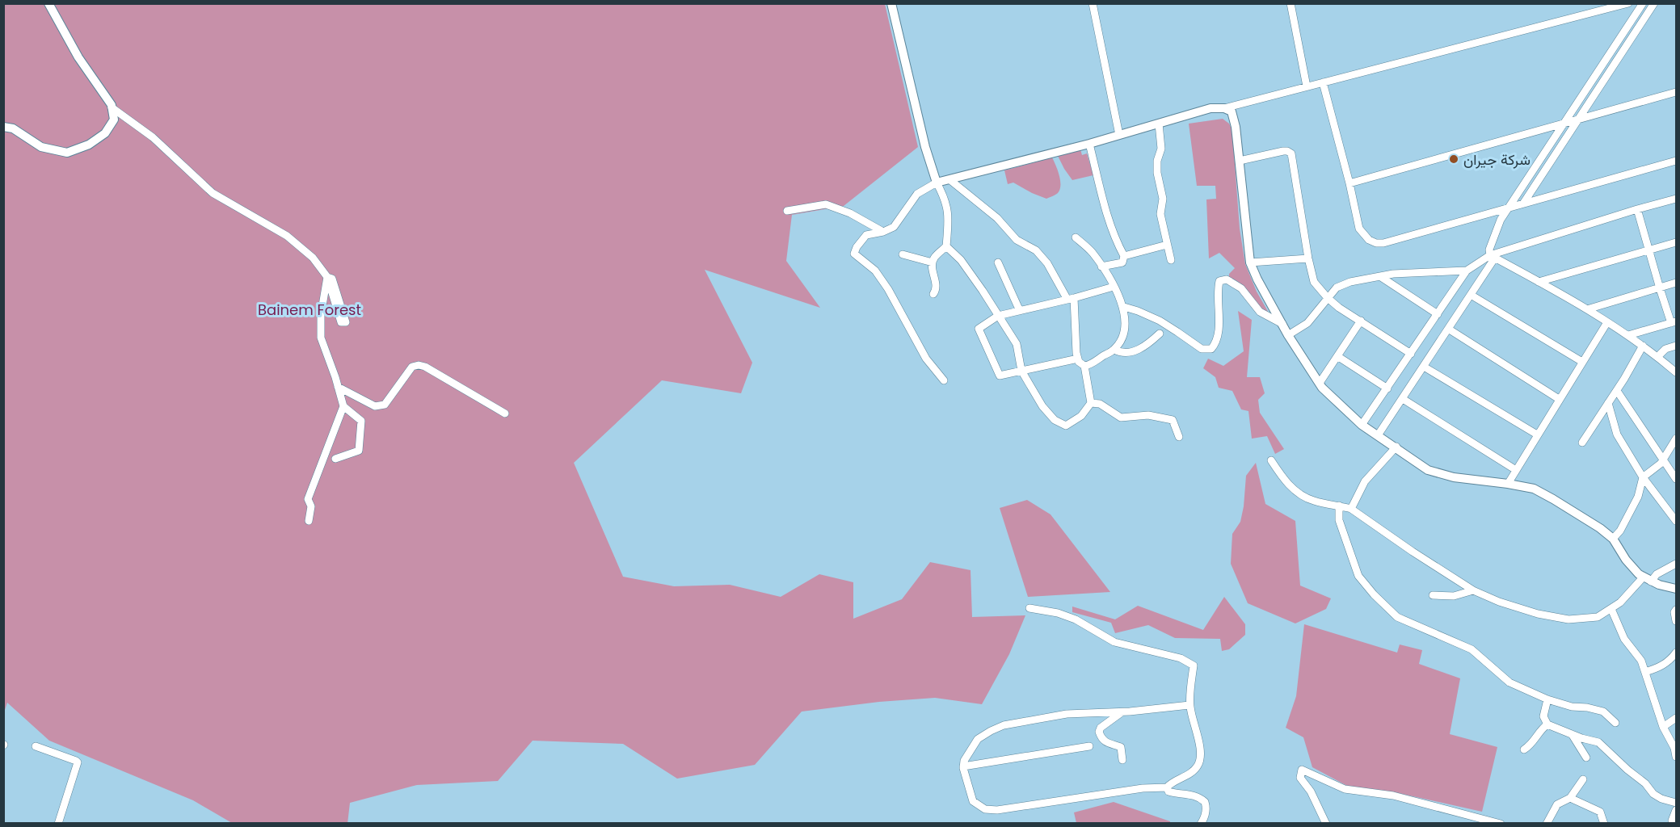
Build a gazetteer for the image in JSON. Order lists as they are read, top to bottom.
{
  "parks": ["Bainem Forest"],
  "places": ["شركة جيران"]
}
